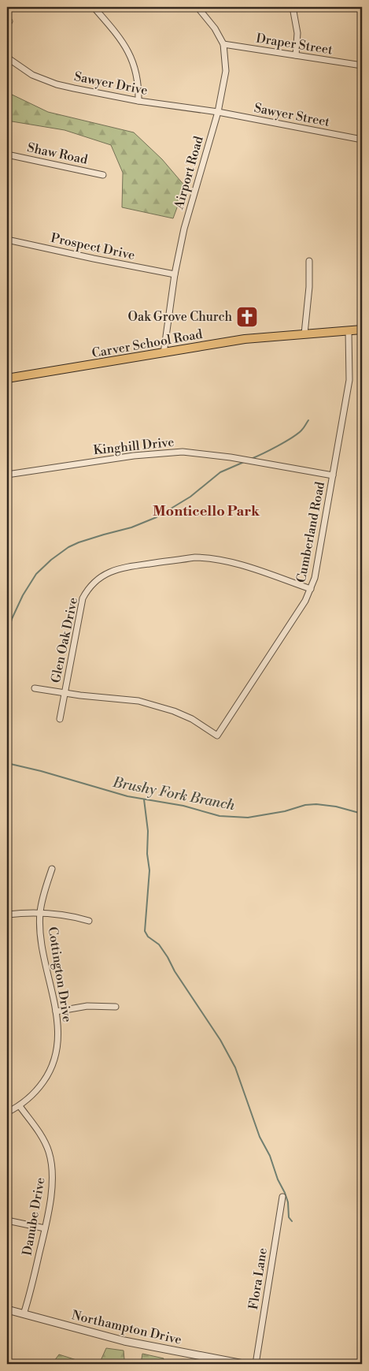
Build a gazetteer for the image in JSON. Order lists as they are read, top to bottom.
{
  "streets": {
    "main road": ["Carver School Road"],
    "street": [
      "Draper Street",
      "Sawyer Drive",
      "Sawyer Street",
      "Shaw Road",
      "Airport Road",
      "Prospect Drive",
      "Kinghill Drive",
      "Cumberland Road",
      "Glen Oak Drive",
      "Cottington Drive",
      "Danube Drive",
      "Flora Lane",
      "Northampton Drive"
    ]
  },
  "crossings": [
    ["Draper Street", "Airport Road"],
    ["Sawyer Drive", "Sawyer Street"],
    ["Sawyer Drive", "Airport Road"],
    ["Sawyer Street", "Airport Road"],
    ["Airport Road", "Prospect Drive"],
    ["Airport Road", "Carver School Road"],
    ["Carver School Road", "Cumberland Road"],
    ["Kinghill Drive", "Cumberland Road"],
    ["Cumberland Road", "Glen Oak Drive"],
    ["Cottington Drive", "Danube Drive"],
    ["Danube Drive", "Northampton Drive"]
  ],
  "districts": ["Monticello Park"],
  "water": ["Brushy Fork Branch"],
  "places": {
    "church": ["Oak Grove Church"]
  }
}
